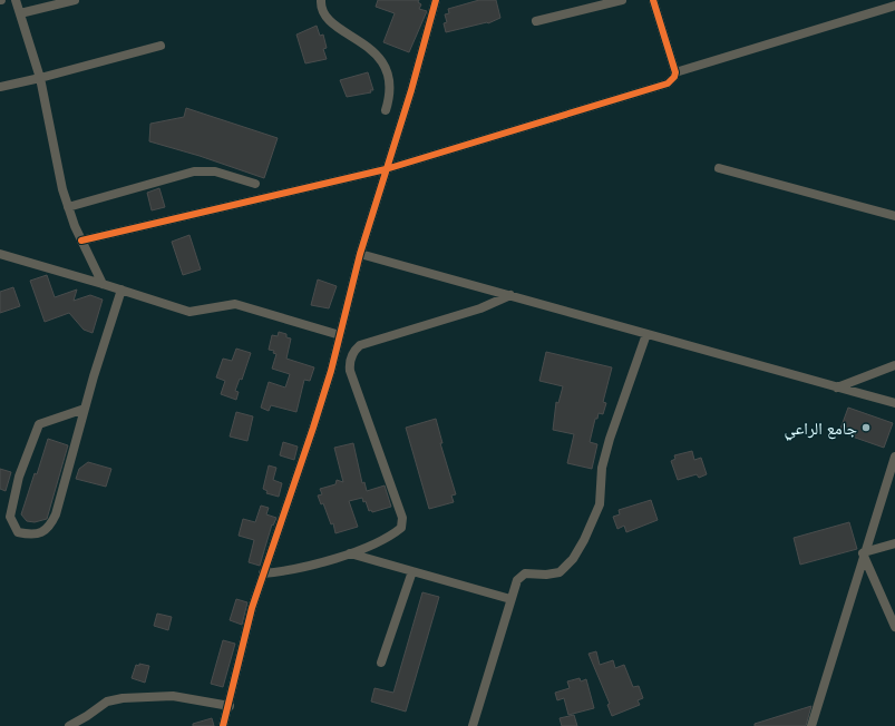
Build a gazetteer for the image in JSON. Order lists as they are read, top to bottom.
{
  "places": ["جامع الراعي"]
}
